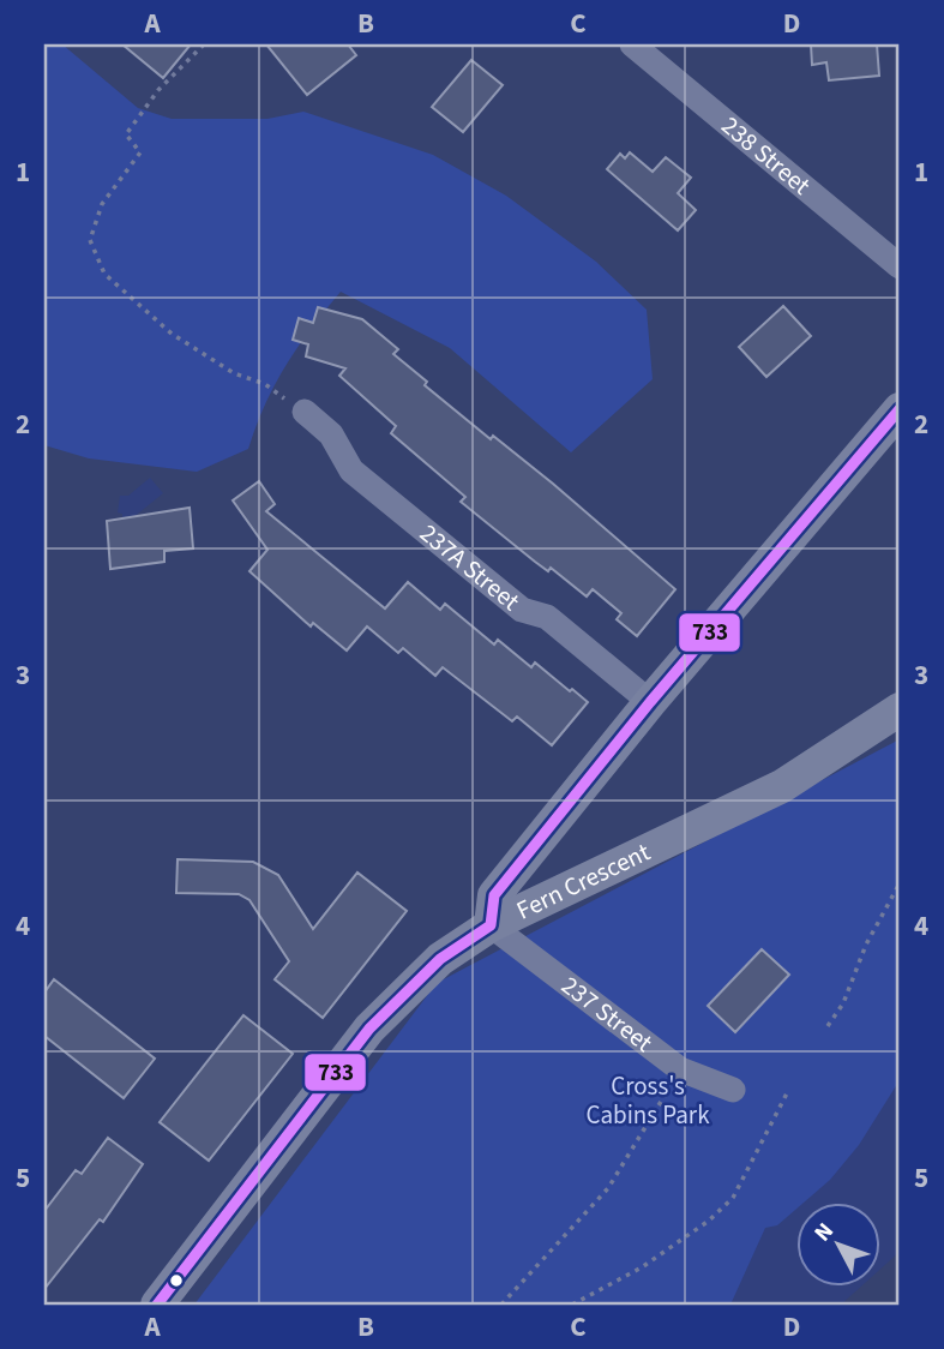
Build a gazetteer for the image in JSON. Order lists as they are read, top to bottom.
{
  "streets": {
    "street": [
      "238 Street",
      "237A Street",
      "Fern Crescent",
      "237 Street"
    ]
  },
  "crossings": [
    ["Fern Crescent", "237 Street"]
  ],
  "parks": ["Cross's Cabins Park"],
  "lines": ["transit line 733"],
  "north": "top left",
  "grid": {
    "columns": [
      "A",
      "B",
      "C",
      "D"
    ],
    "rows": [
      "1",
      "2",
      "3",
      "4",
      "5"
    ]
  }
}
